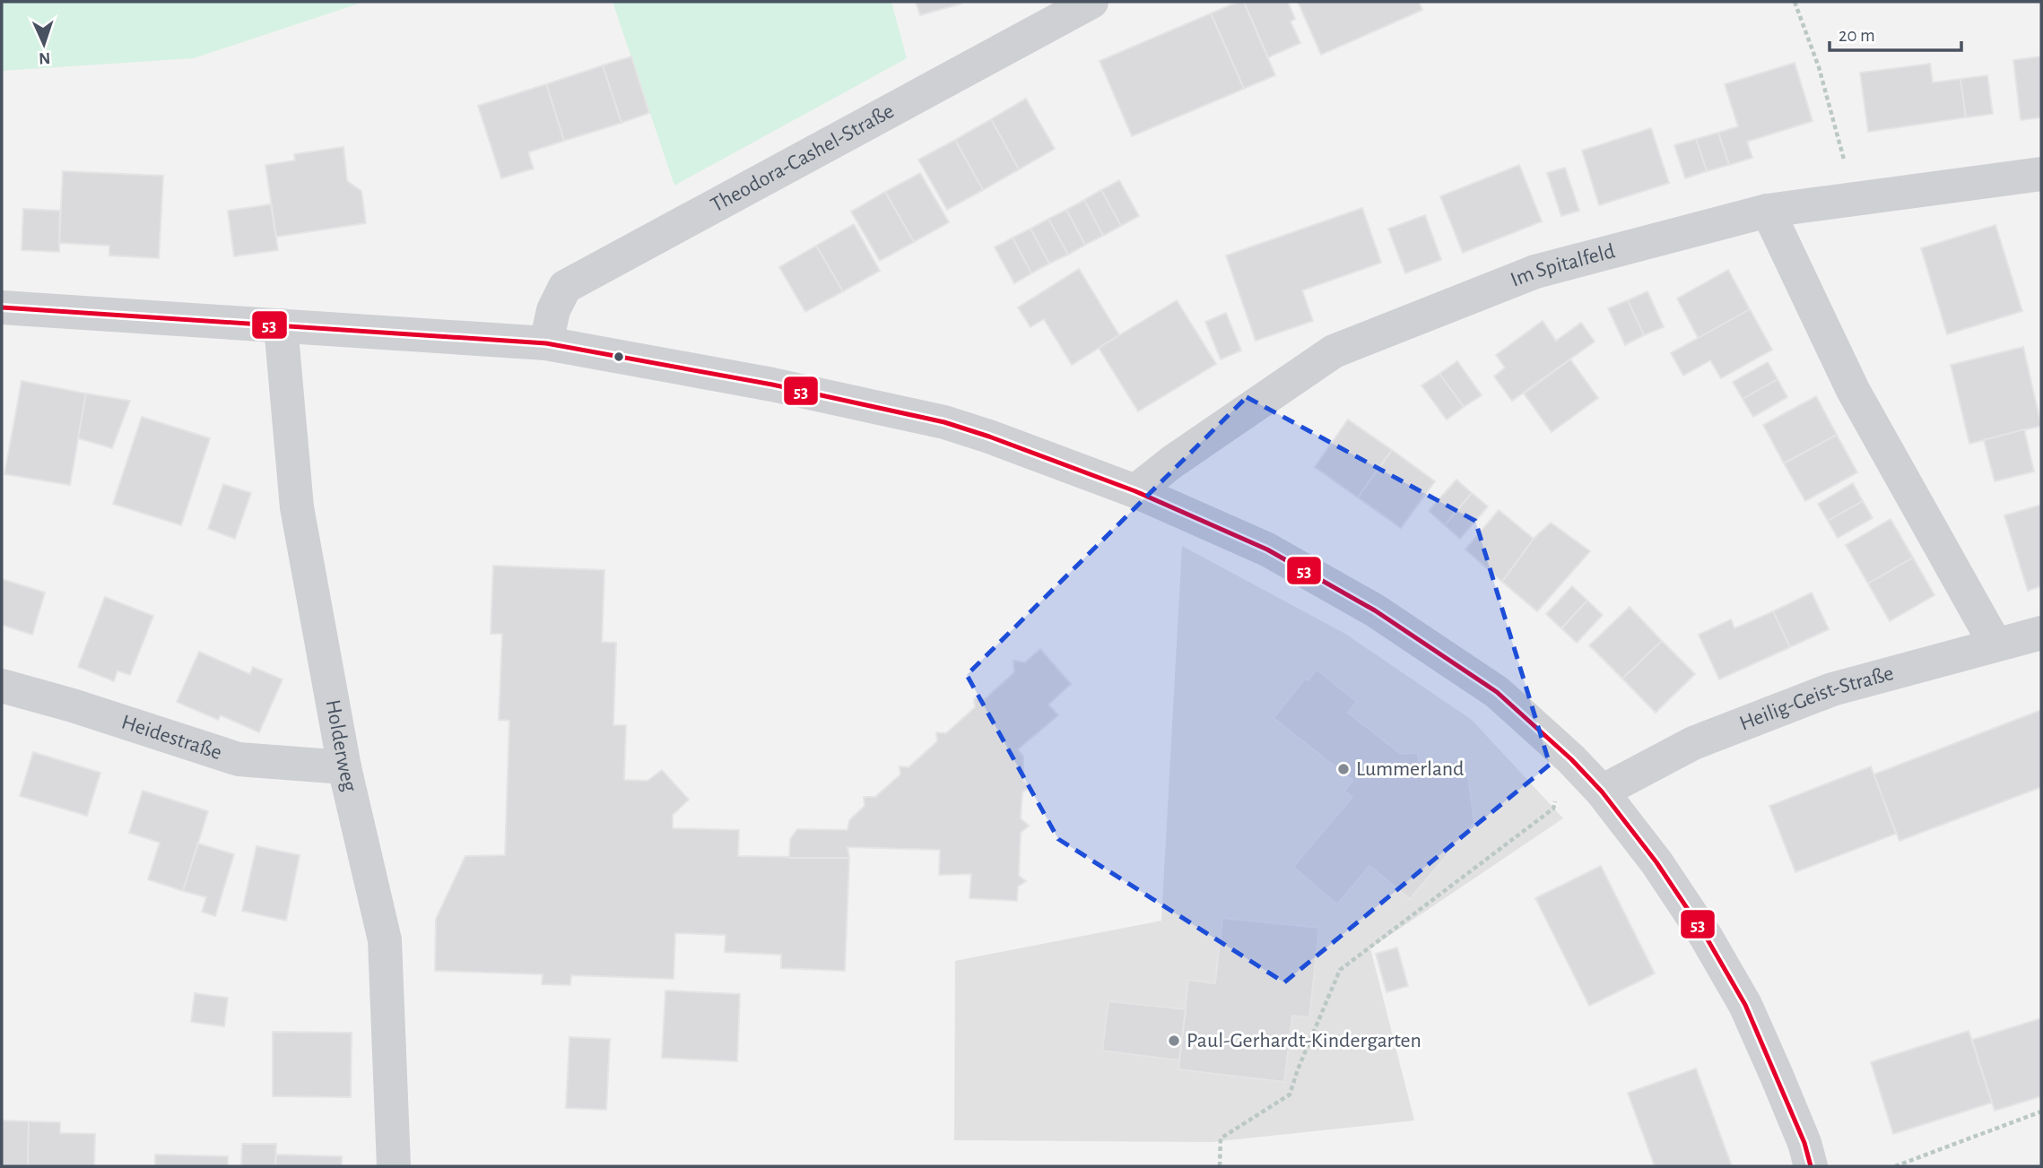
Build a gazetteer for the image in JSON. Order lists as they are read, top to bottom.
{
  "streets": {
    "street": [
      "Theodora-Cashel-Straße",
      "Im Spitalfeld",
      "Heilig-Geist-Straße",
      "Heidestraße",
      "Holderweg"
    ]
  },
  "crossings": [
    ["Heidestraße", "Holderweg"]
  ],
  "places": ["Lummerland", "Paul-Gerhardt-Kindergarten"],
  "lines": ["transit line 53"],
  "scale_bar": "20 m",
  "north": "bottom"
}
